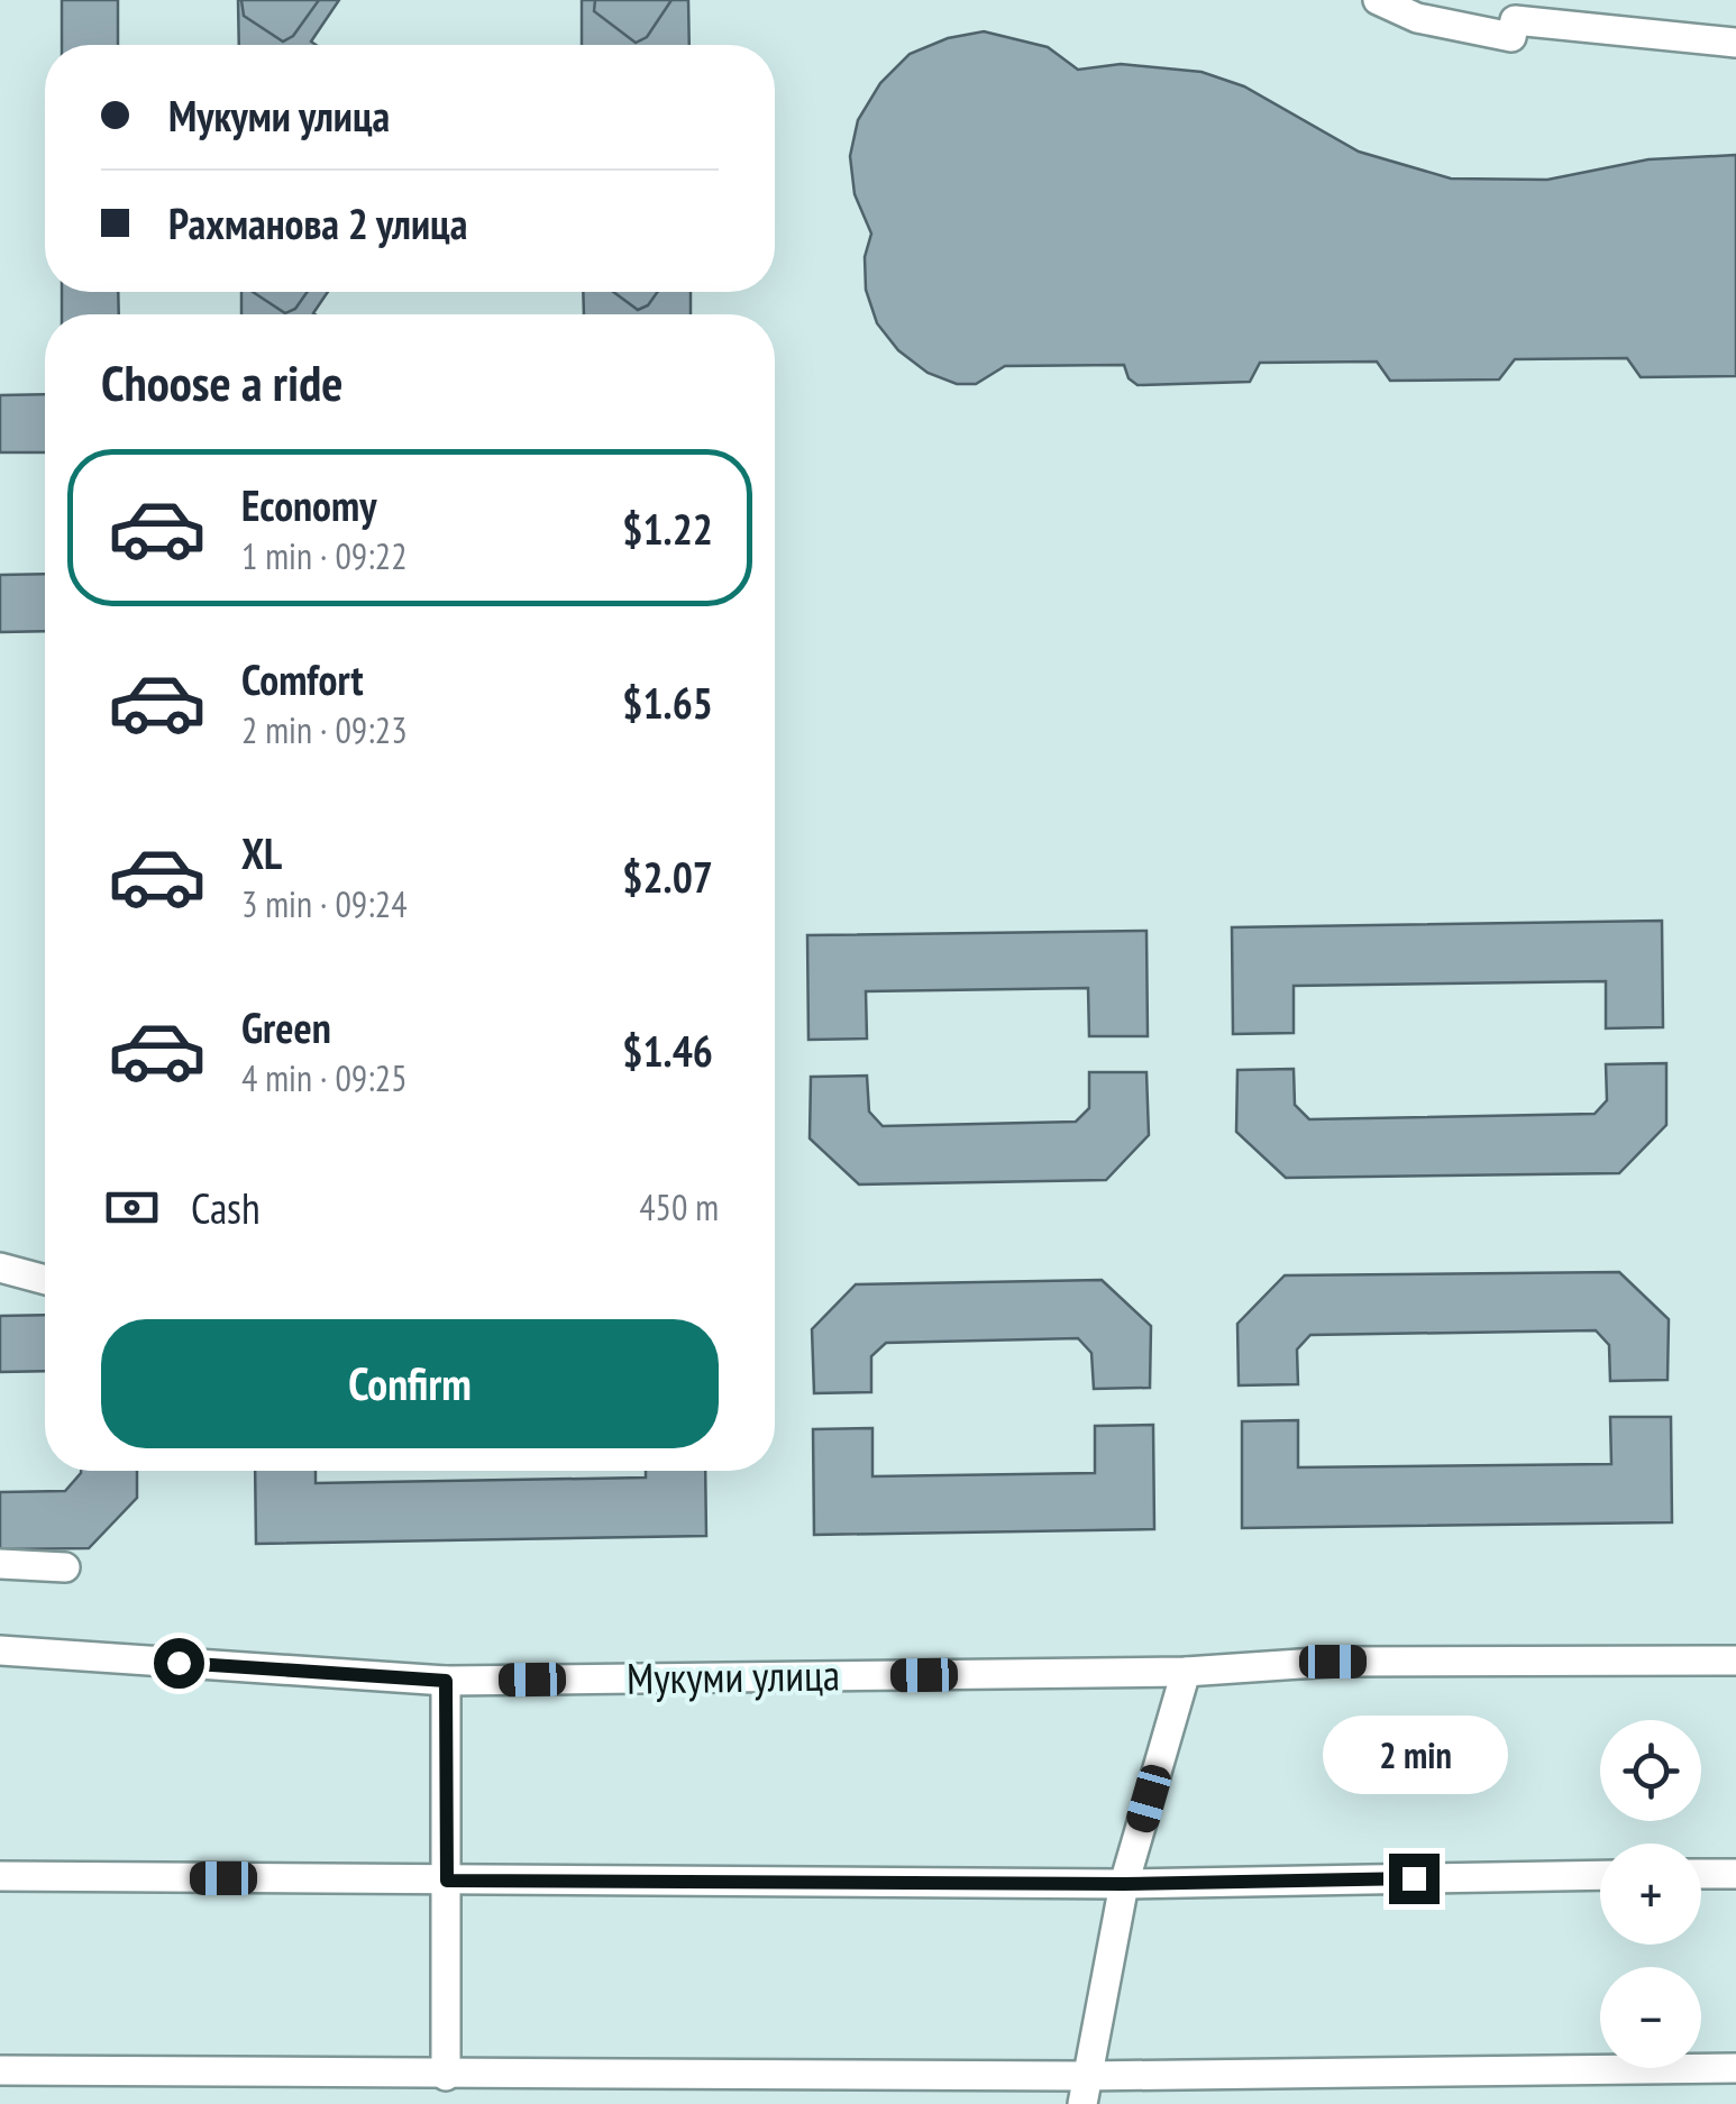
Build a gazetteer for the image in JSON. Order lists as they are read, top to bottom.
{
  "streets": {
    "street": ["Мукуми улица"]
  },
  "page": {
    "banner": ["Мукуми улица", "Рахманова 2 улица"],
    "heading": "Choose a ride",
    "list": [
      {
        "name": "Economy",
        "note": "1 min · 09:22",
        "value": "$1.22"
      },
      {
        "name": "Comfort",
        "note": "2 min · 09:23",
        "value": "$1.65"
      },
      {
        "name": "XL",
        "note": "3 min · 09:24",
        "value": "$2.07"
      },
      {
        "name": "Green",
        "note": "4 min · 09:25",
        "value": "$1.46"
      }
    ],
    "pay": ["Cash", "450 m"],
    "buttons": "Confirm",
    "bubble": "2 min",
    "map_buttons": ["+", "−"]
  }
}
